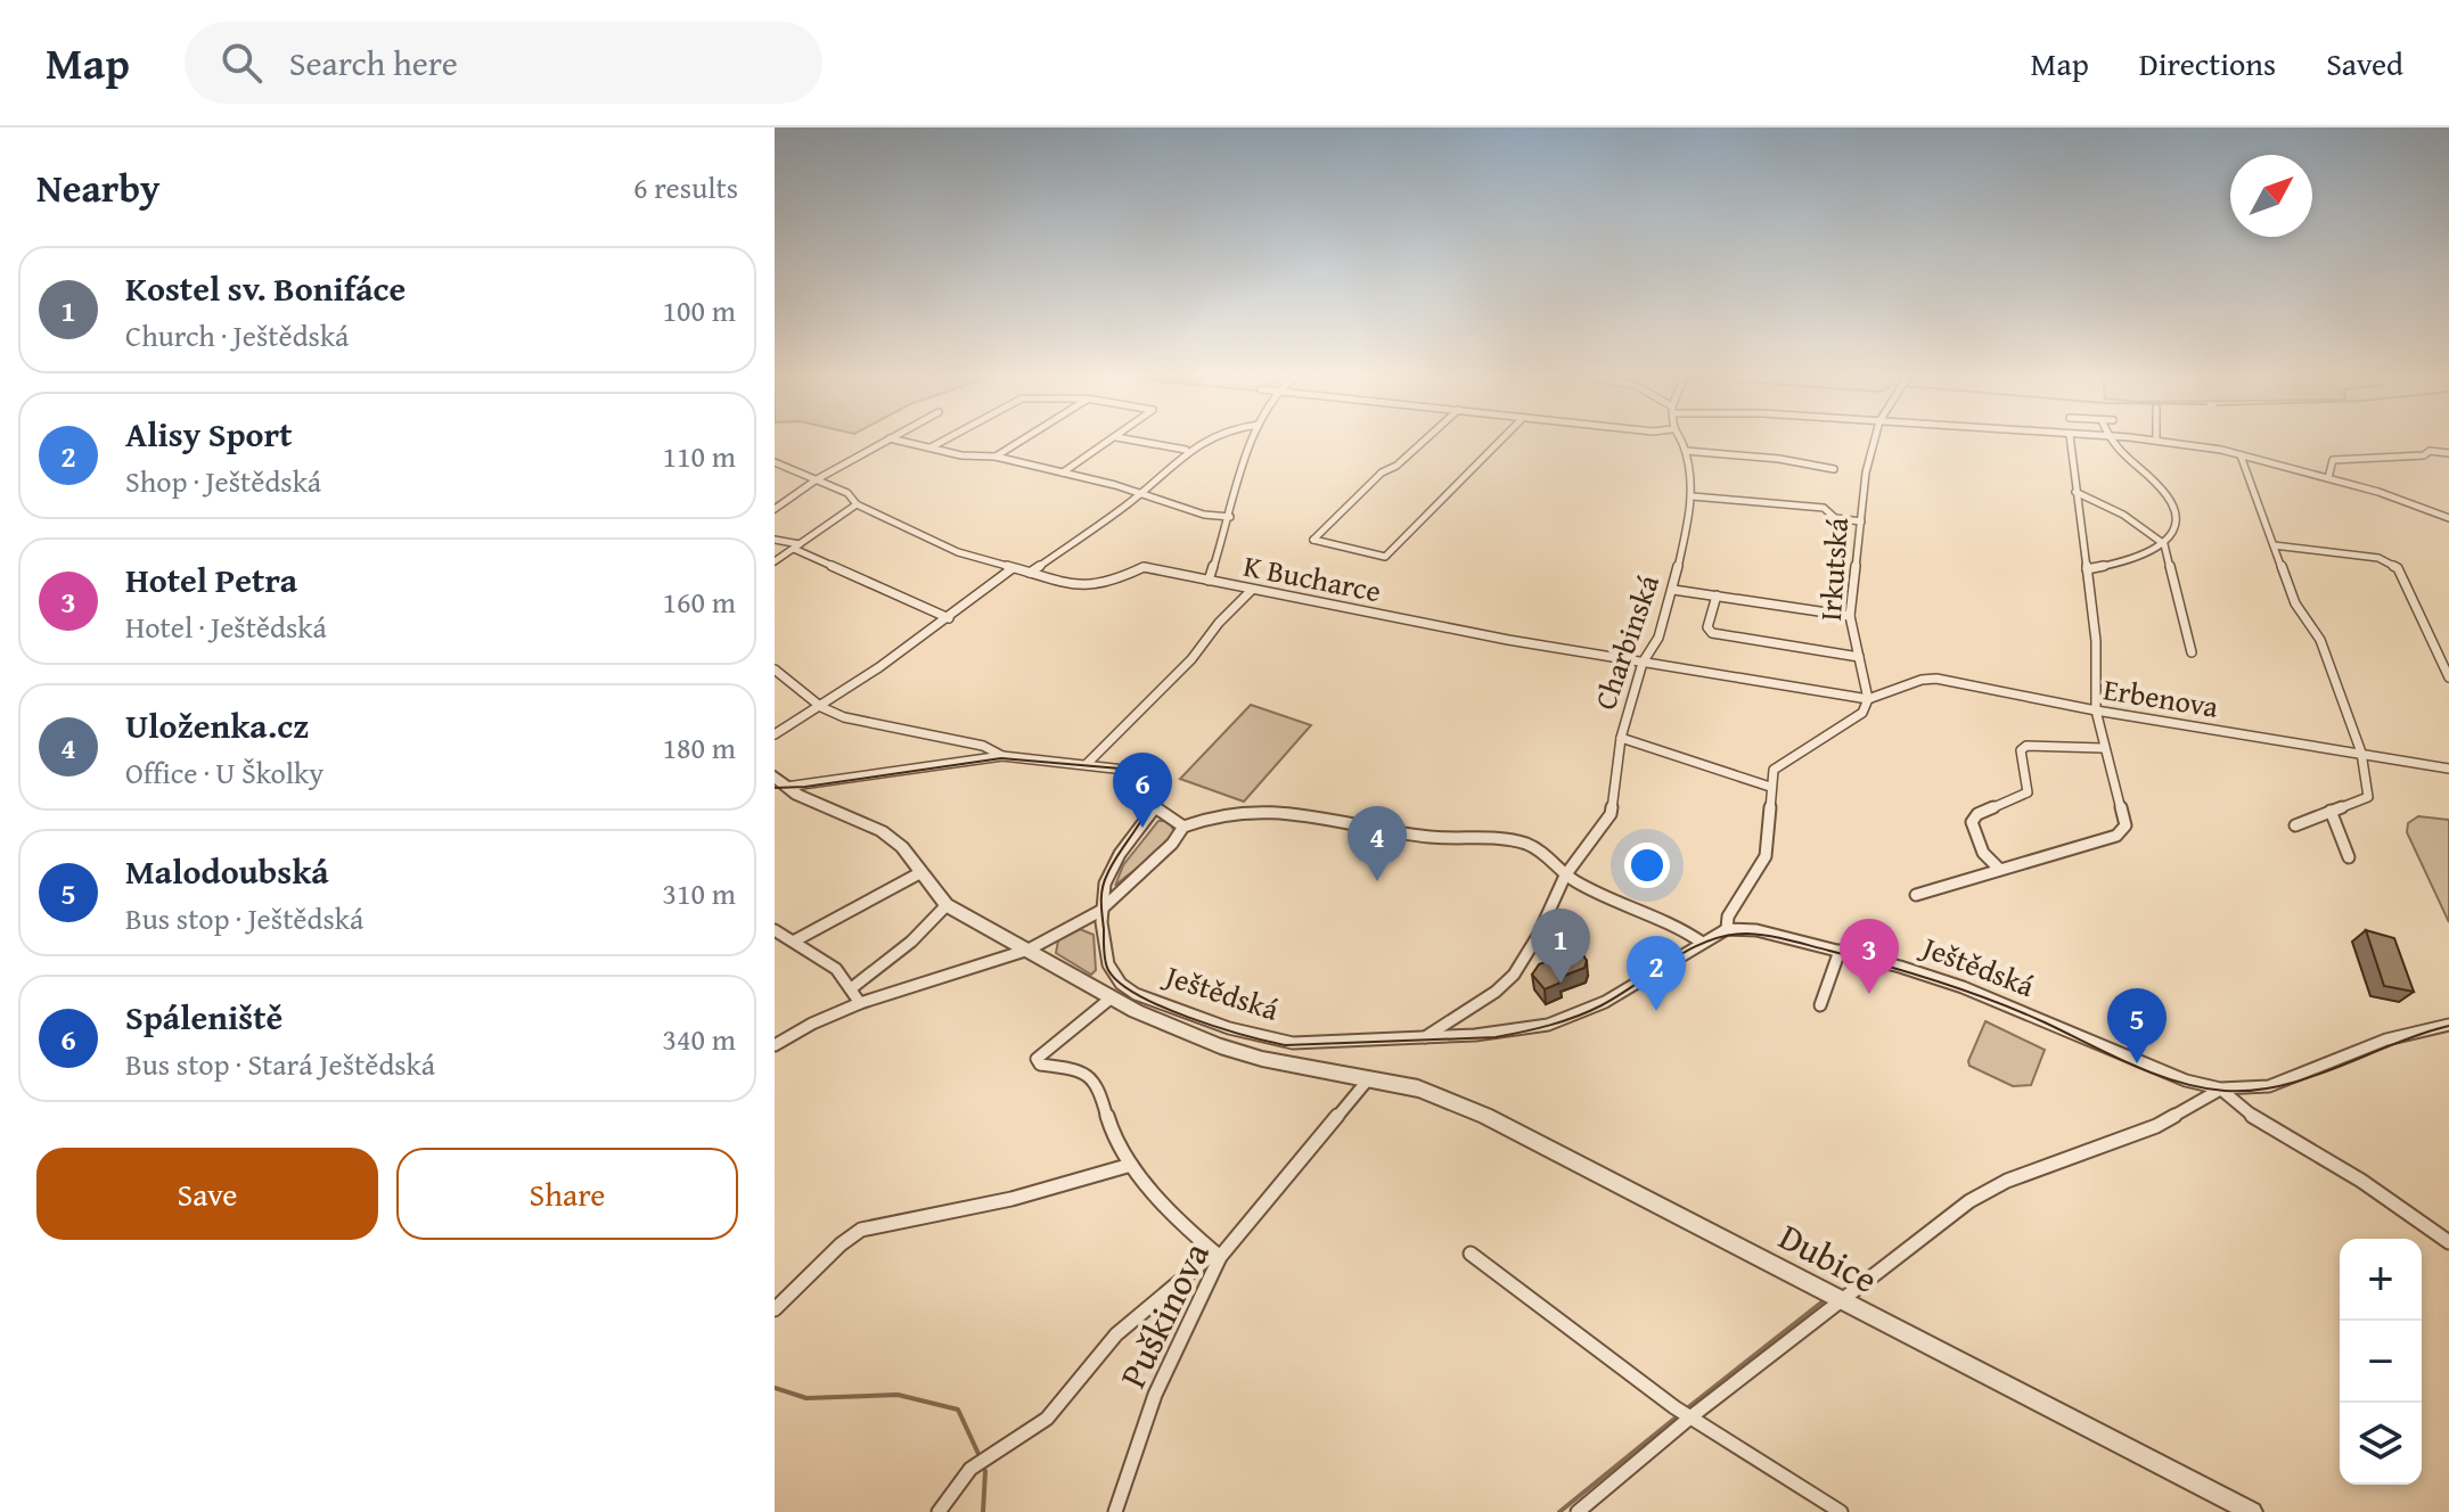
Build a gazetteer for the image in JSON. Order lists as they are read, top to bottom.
{
  "streets": {
    "street": [
      "Irkutská",
      "K Bucharce",
      "Charbinská",
      "Erbenova",
      "Ještědská",
      "Dubice",
      "Puškinova"
    ]
  },
  "crossings": [
    ["Irkutská", "K Bucharce"],
    ["Irkutská", "Erbenova"],
    ["K Bucharce", "Charbinská"],
    ["K Bucharce", "Erbenova"],
    ["Charbinská", "Ještědská"],
    ["Ještědská", "Dubice"],
    ["Ještědská", "Puškinova"],
    ["Dubice", "Puškinova"]
  ],
  "north": "top right",
  "page": {
    "header": "Map",
    "search": "Search here",
    "nav": ["Map", "Directions", "Saved"],
    "heading": ["Nearby", "6 results"],
    "list": [
      {
        "mark": "1",
        "name": "Kostel sv. Bonifáce",
        "note": "Church · Ještědská",
        "value": "100 m"
      },
      {
        "mark": "2",
        "name": "Alisy Sport",
        "note": "Shop · Ještědská",
        "value": "110 m"
      },
      {
        "mark": "3",
        "name": "Hotel Petra",
        "note": "Hotel · Ještědská",
        "value": "160 m"
      },
      {
        "mark": "4",
        "name": "Uloženka.cz",
        "note": "Office · U Školky",
        "value": "180 m"
      },
      {
        "mark": "5",
        "name": "Malodoubská",
        "note": "Bus stop · Ještědská",
        "value": "310 m"
      },
      {
        "mark": "6",
        "name": "Spáleniště",
        "note": "Bus stop · Stará Ještědská",
        "value": "340 m"
      }
    ],
    "pins": [
      "6",
      "4",
      "1",
      "3",
      "2",
      "5"
    ],
    "buttons": ["Save", "Share"],
    "map_buttons": ["+", "−"]
  }
}
